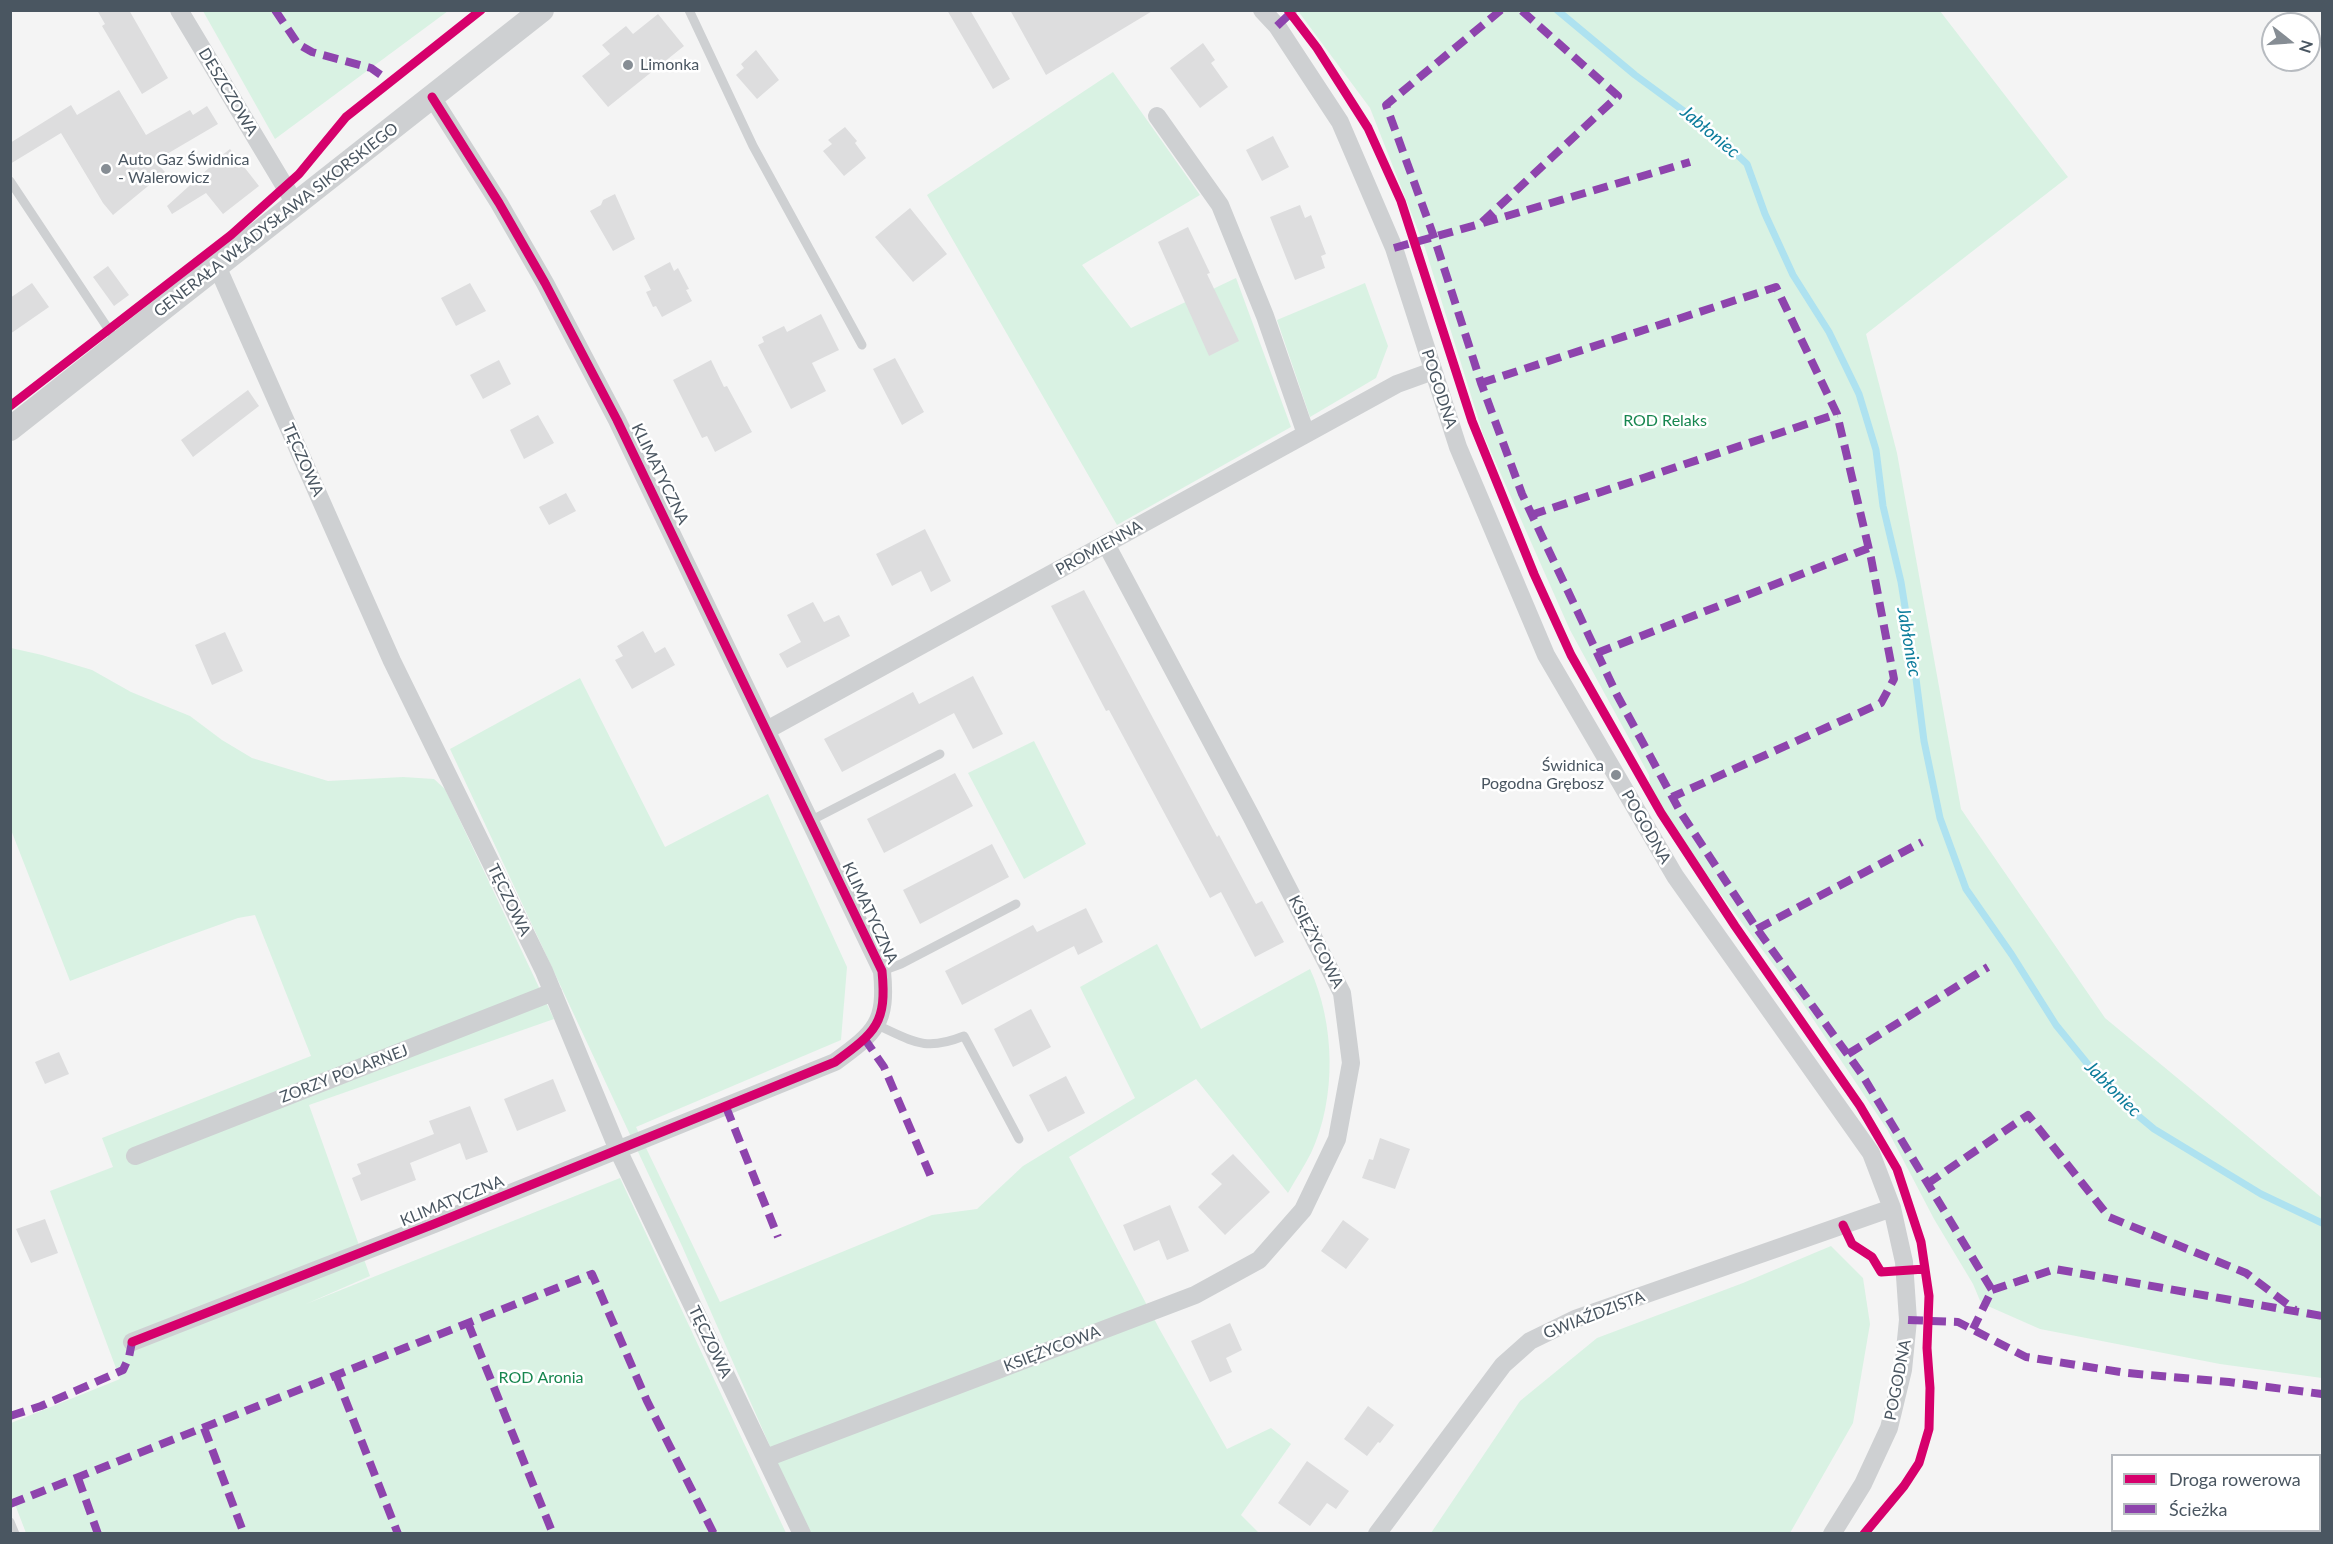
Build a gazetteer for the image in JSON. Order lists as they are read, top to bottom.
{
  "streets": {
    "street": [
      "DESZCZOWA",
      "GENERAŁA WŁADYSŁAWA SIKORSKIEGO",
      "POGODNA",
      "TĘCZOWA",
      "KLIMATYCZNA",
      "PROMIENNA",
      "KSIĘŻYCOWA",
      "ZORZY POLARNEJ",
      "GWIAŹDZISTA"
    ]
  },
  "crossings": [
    ["DESZCZOWA", "GENERAŁA WŁADYSŁAWA SIKORSKIEGO"],
    ["GENERAŁA WŁADYSŁAWA SIKORSKIEGO", "TĘCZOWA"],
    ["GENERAŁA WŁADYSŁAWA SIKORSKIEGO", "KLIMATYCZNA"],
    ["POGODNA", "PROMIENNA"],
    ["POGODNA", "GWIAŹDZISTA"],
    ["TĘCZOWA", "KLIMATYCZNA"],
    ["TĘCZOWA", "KSIĘŻYCOWA"],
    ["TĘCZOWA", "ZORZY POLARNEJ"],
    ["KLIMATYCZNA", "PROMIENNA"],
    ["PROMIENNA", "KSIĘŻYCOWA"]
  ],
  "water": ["Jabłoniec"],
  "parks": ["ROD Relaks", "ROD Aronia"],
  "places": ["Limonka", "Auto Gaz Świdnica - Walerowicz", "Świdnica Pogodna Grębosz"],
  "legend": ["Droga rowerowa", "Ścieżka"],
  "north": "right"
}
